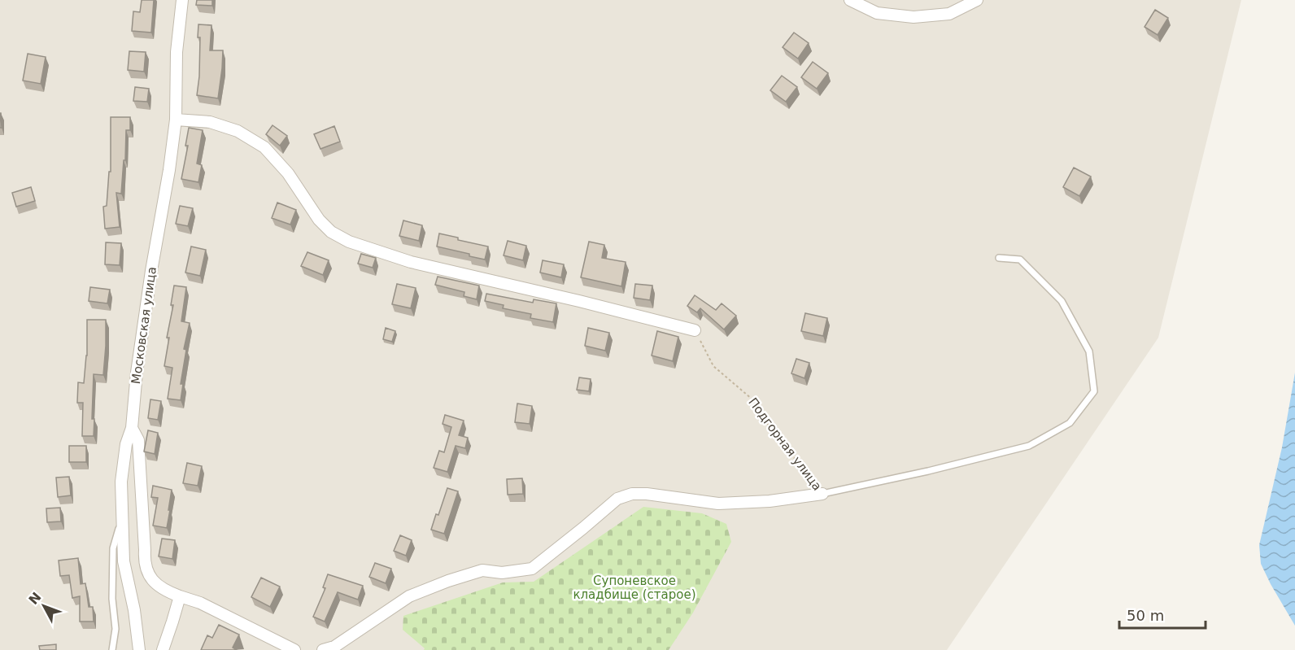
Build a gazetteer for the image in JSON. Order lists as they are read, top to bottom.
{
  "streets": {
    "street": ["Московская улица", "Подгорная улица"]
  },
  "parks": ["Супоневское кладбище (старое)"],
  "scale_bar": "50 m",
  "north": "top left"
}
